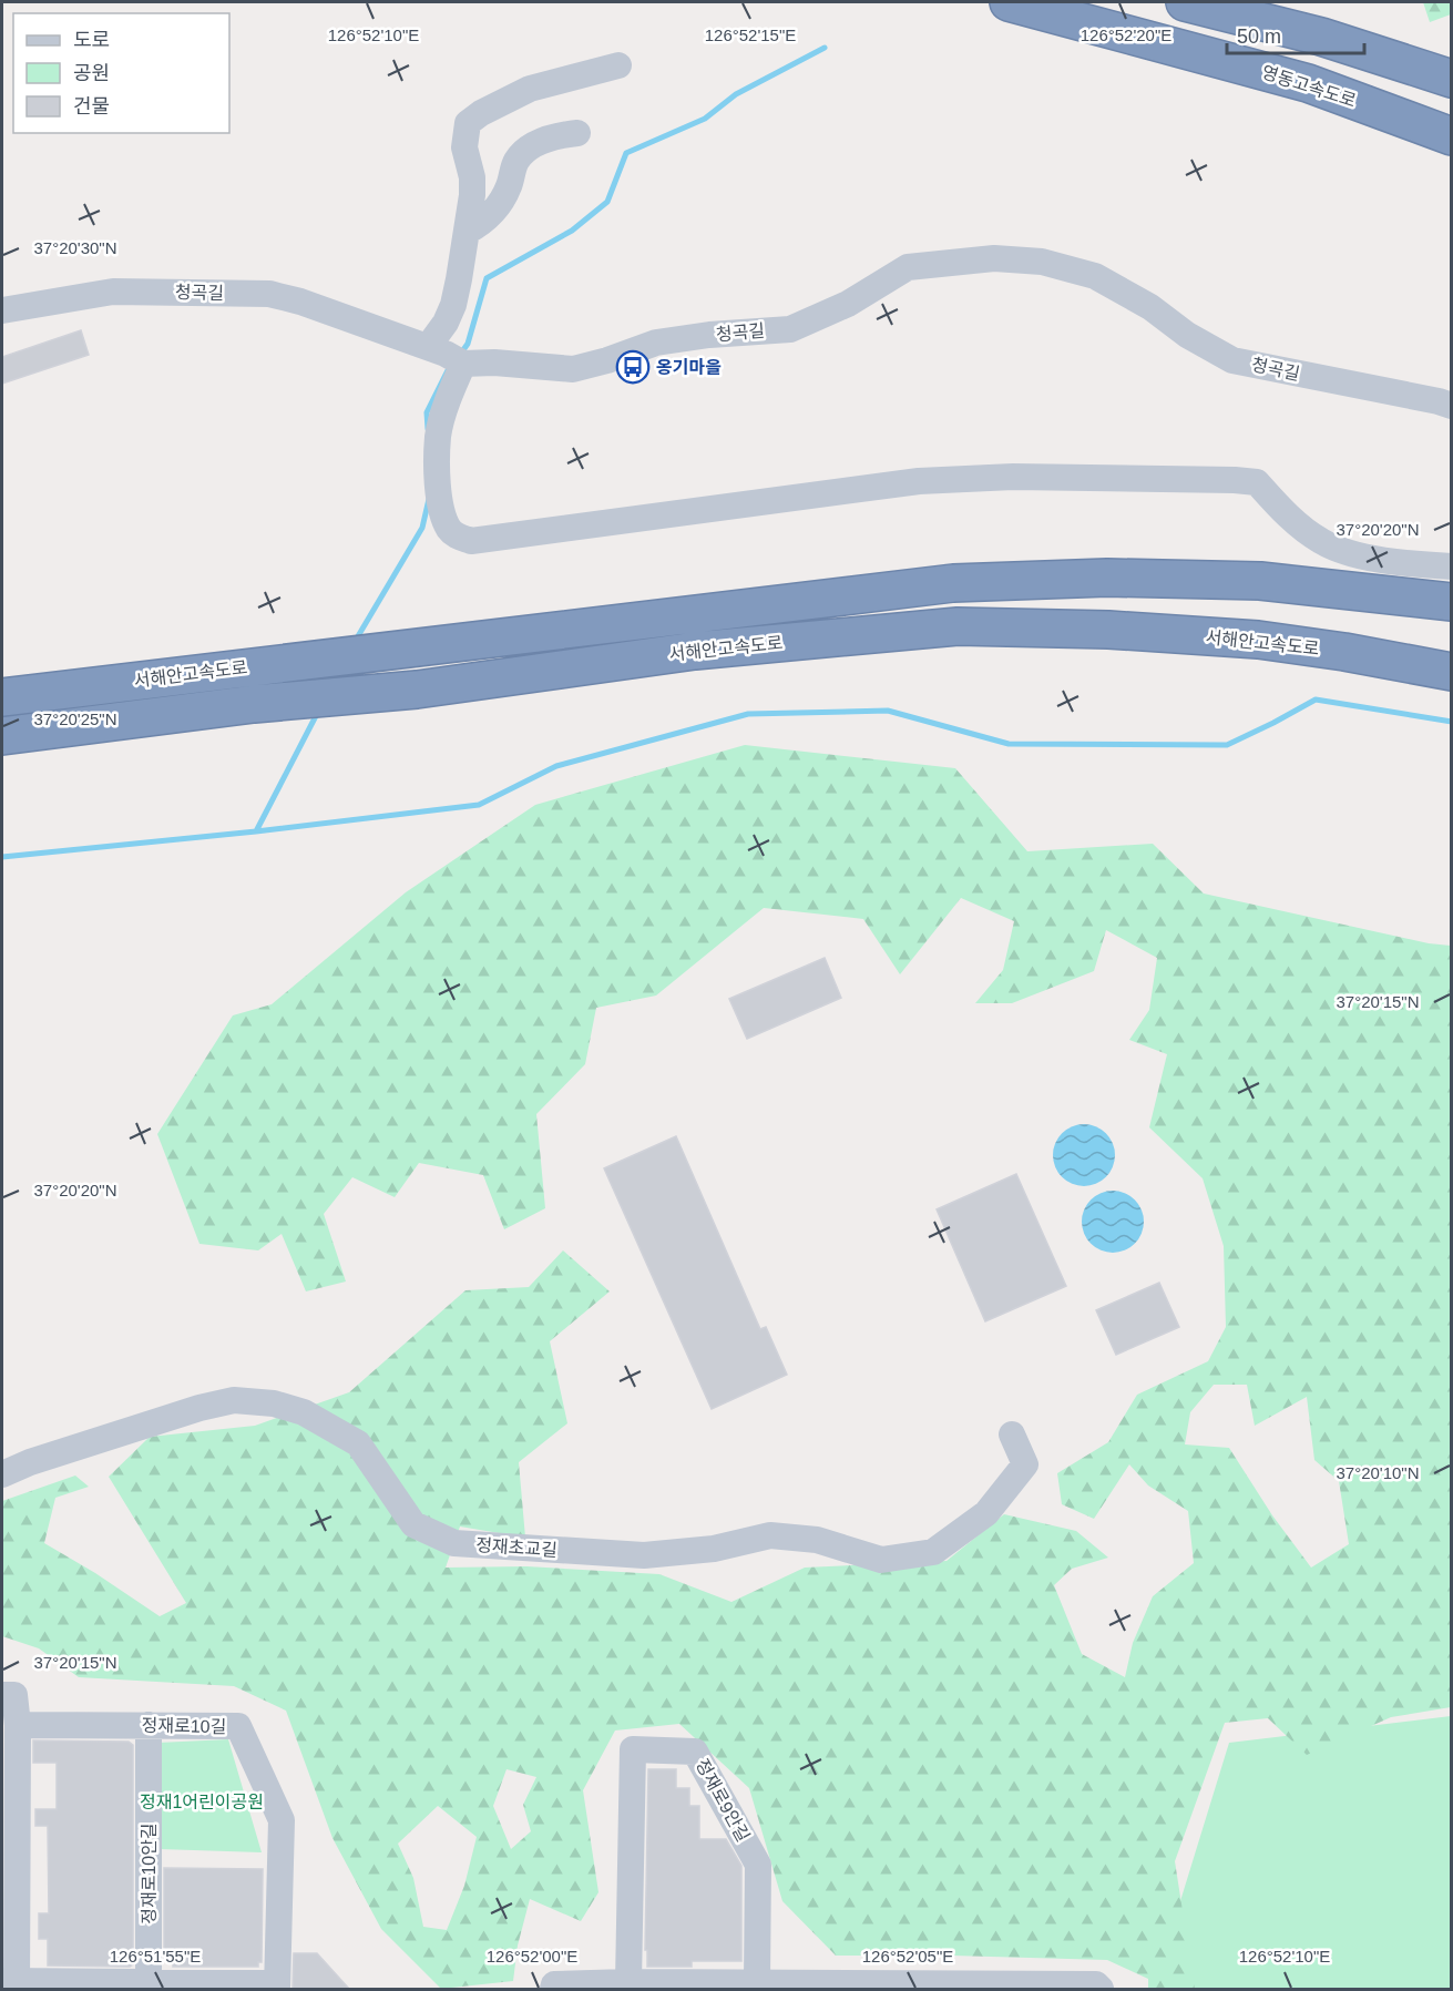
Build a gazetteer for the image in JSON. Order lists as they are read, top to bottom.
{
  "streets": {
    "highway": ["영동고속도로", "서해안고속도로"],
    "street": [
      "청곡길",
      "정재초교길",
      "정재로10길",
      "정재로9안길",
      "정재로10안길"
    ]
  },
  "crossings": [
    ["정재로10길", "정재로10안길"]
  ],
  "parks": ["정재1어린이공원"],
  "places": {
    "bus stop": ["옹기마을"]
  },
  "legend": ["도로", "공원", "건물"],
  "scale_bar": "50 m",
  "coordinates": [
    "126°52'10\"E",
    "126°52'15\"E",
    "126°52'20\"E",
    "37°20'30\"N",
    "37°20'20\"N",
    "37°20'25\"N",
    "37°20'15\"N",
    "37°20'10\"N",
    "126°51'55\"E",
    "126°52'00\"E",
    "126°52'05\"E"
  ]
}
